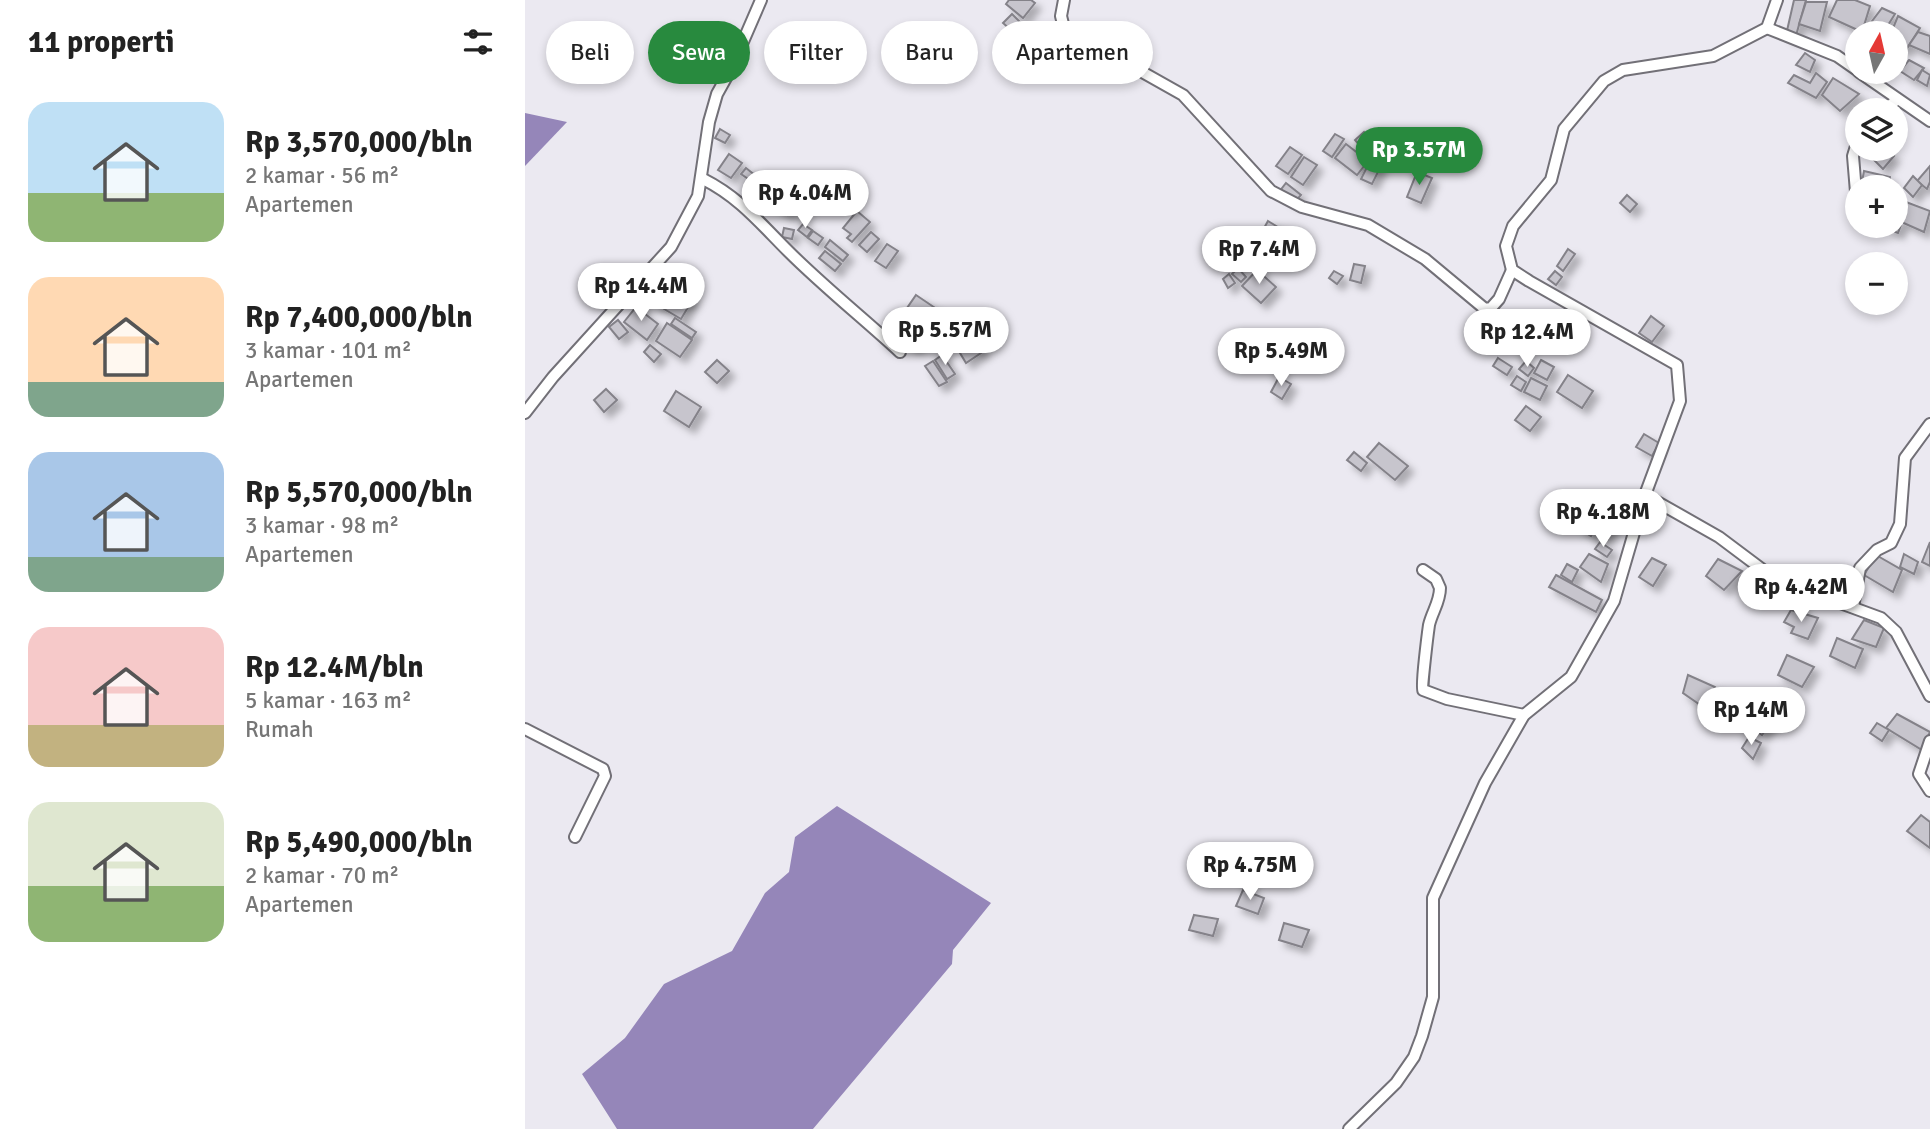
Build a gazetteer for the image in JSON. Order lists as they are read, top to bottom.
{
  "north": "top",
  "page": {
    "heading": "11 properti",
    "map_buttons": ["+", "−"],
    "chip": [
      "Beli",
      "Sewa",
      "Filter",
      "Baru",
      "Apartemen"
    ],
    "list": [
      {
        "name": "Rp 3,570,000/bln",
        "note": "2 kamar · 56 m² · Apartemen"
      },
      {
        "name": "Rp 7,400,000/bln",
        "note": "3 kamar · 101 m² · Apartemen"
      },
      {
        "name": "Rp 5,570,000/bln",
        "note": "3 kamar · 98 m² · Apartemen"
      },
      {
        "name": "Rp 12.4M/bln",
        "note": "5 kamar · 163 m² · Rumah"
      },
      {
        "name": "Rp 5,490,000/bln",
        "note": "2 kamar · 70 m² · Apartemen"
      }
    ],
    "price": [
      "Rp 3.57M",
      "Rp 4.04M",
      "Rp 7.4M",
      "Rp 14.4M",
      "Rp 5.57M",
      "Rp 12.4M",
      "Rp 5.49M",
      "Rp 4.18M",
      "Rp 4.42M",
      "Rp 14M",
      "Rp 4.75M"
    ]
  }
}
